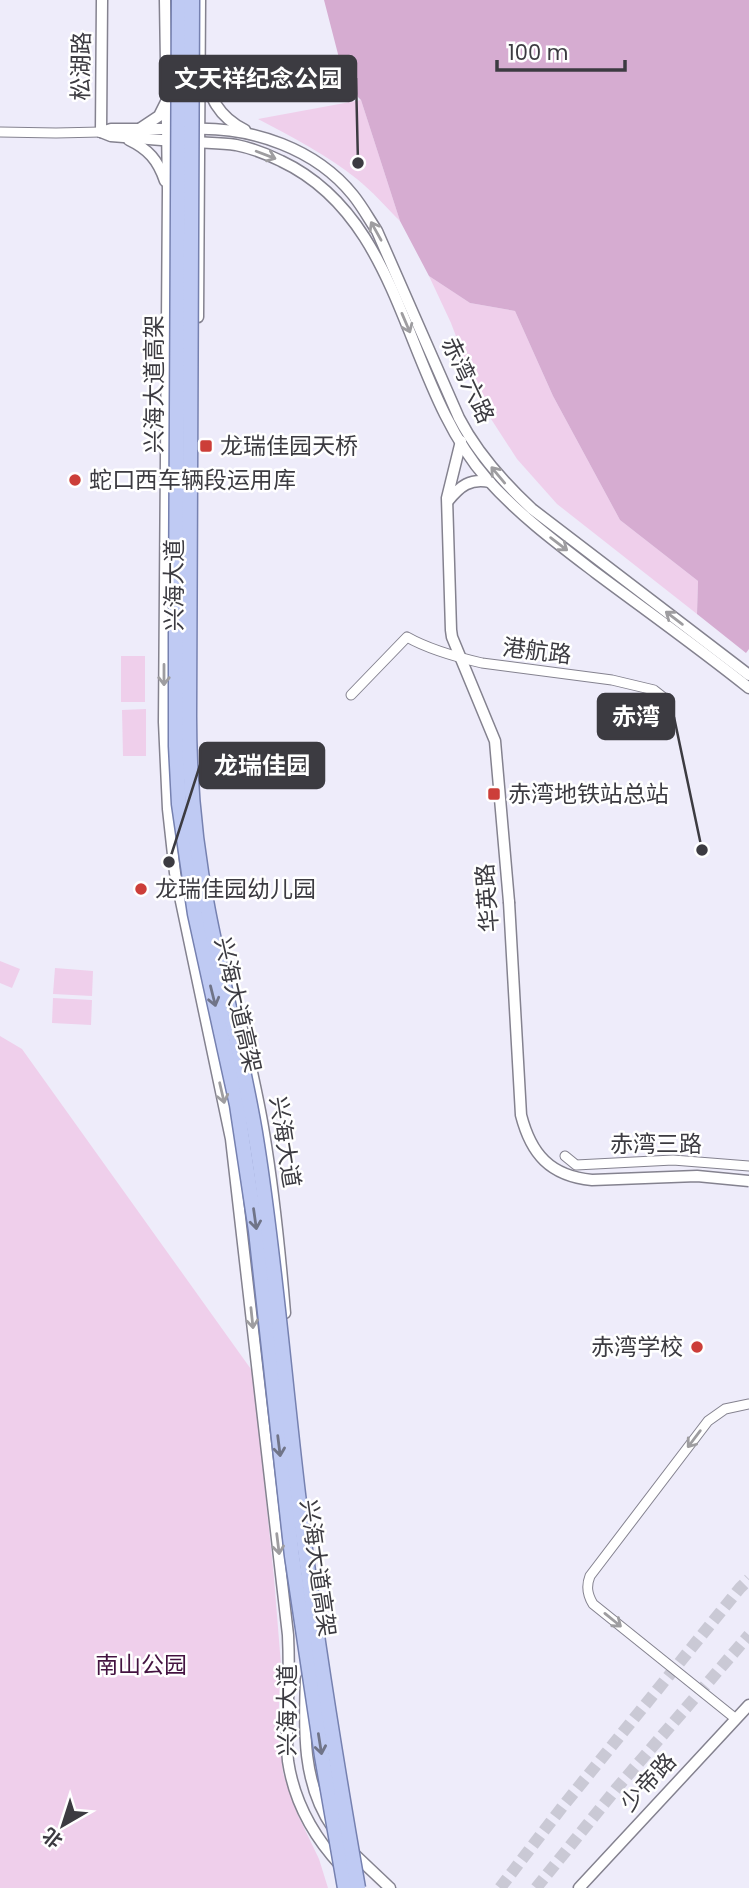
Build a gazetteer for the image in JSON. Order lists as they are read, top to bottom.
{
  "streets": {
    "main road": ["兴海大道高架"],
    "street": [
      "松湖路",
      "赤湾六路",
      "兴海大道",
      "港航路",
      "华英路",
      "赤湾三路",
      "少帝路"
    ]
  },
  "crossings": [
    ["松湖路", "赤湾六路"],
    ["松湖路", "兴海大道"],
    ["赤湾六路", "兴海大道"],
    ["赤湾六路", "华英路"],
    ["港航路", "华英路"]
  ],
  "parks": ["南山公园"],
  "places": {
    "other": [
      "文天祥纪念公园",
      "蛇口西车辆段运用库",
      "赤湾",
      "龙瑞佳园",
      "龙瑞佳园幼儿园",
      "赤湾学校"
    ],
    "transit": ["龙瑞佳园天桥", "赤湾地铁站总站"]
  },
  "scale_bar": "100 m",
  "north": "bottom left"
}
